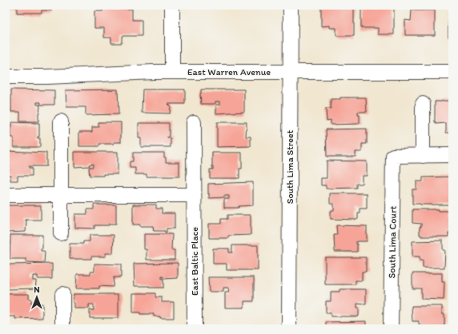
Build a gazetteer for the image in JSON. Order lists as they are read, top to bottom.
{
  "streets": {
    "street": [
      "East Warren Avenue",
      "South Lima Street",
      "South Lima Court",
      "East Baltic Place"
    ]
  },
  "crossings": [
    ["East Warren Avenue", "South Lima Street"]
  ],
  "north": "top"
}
